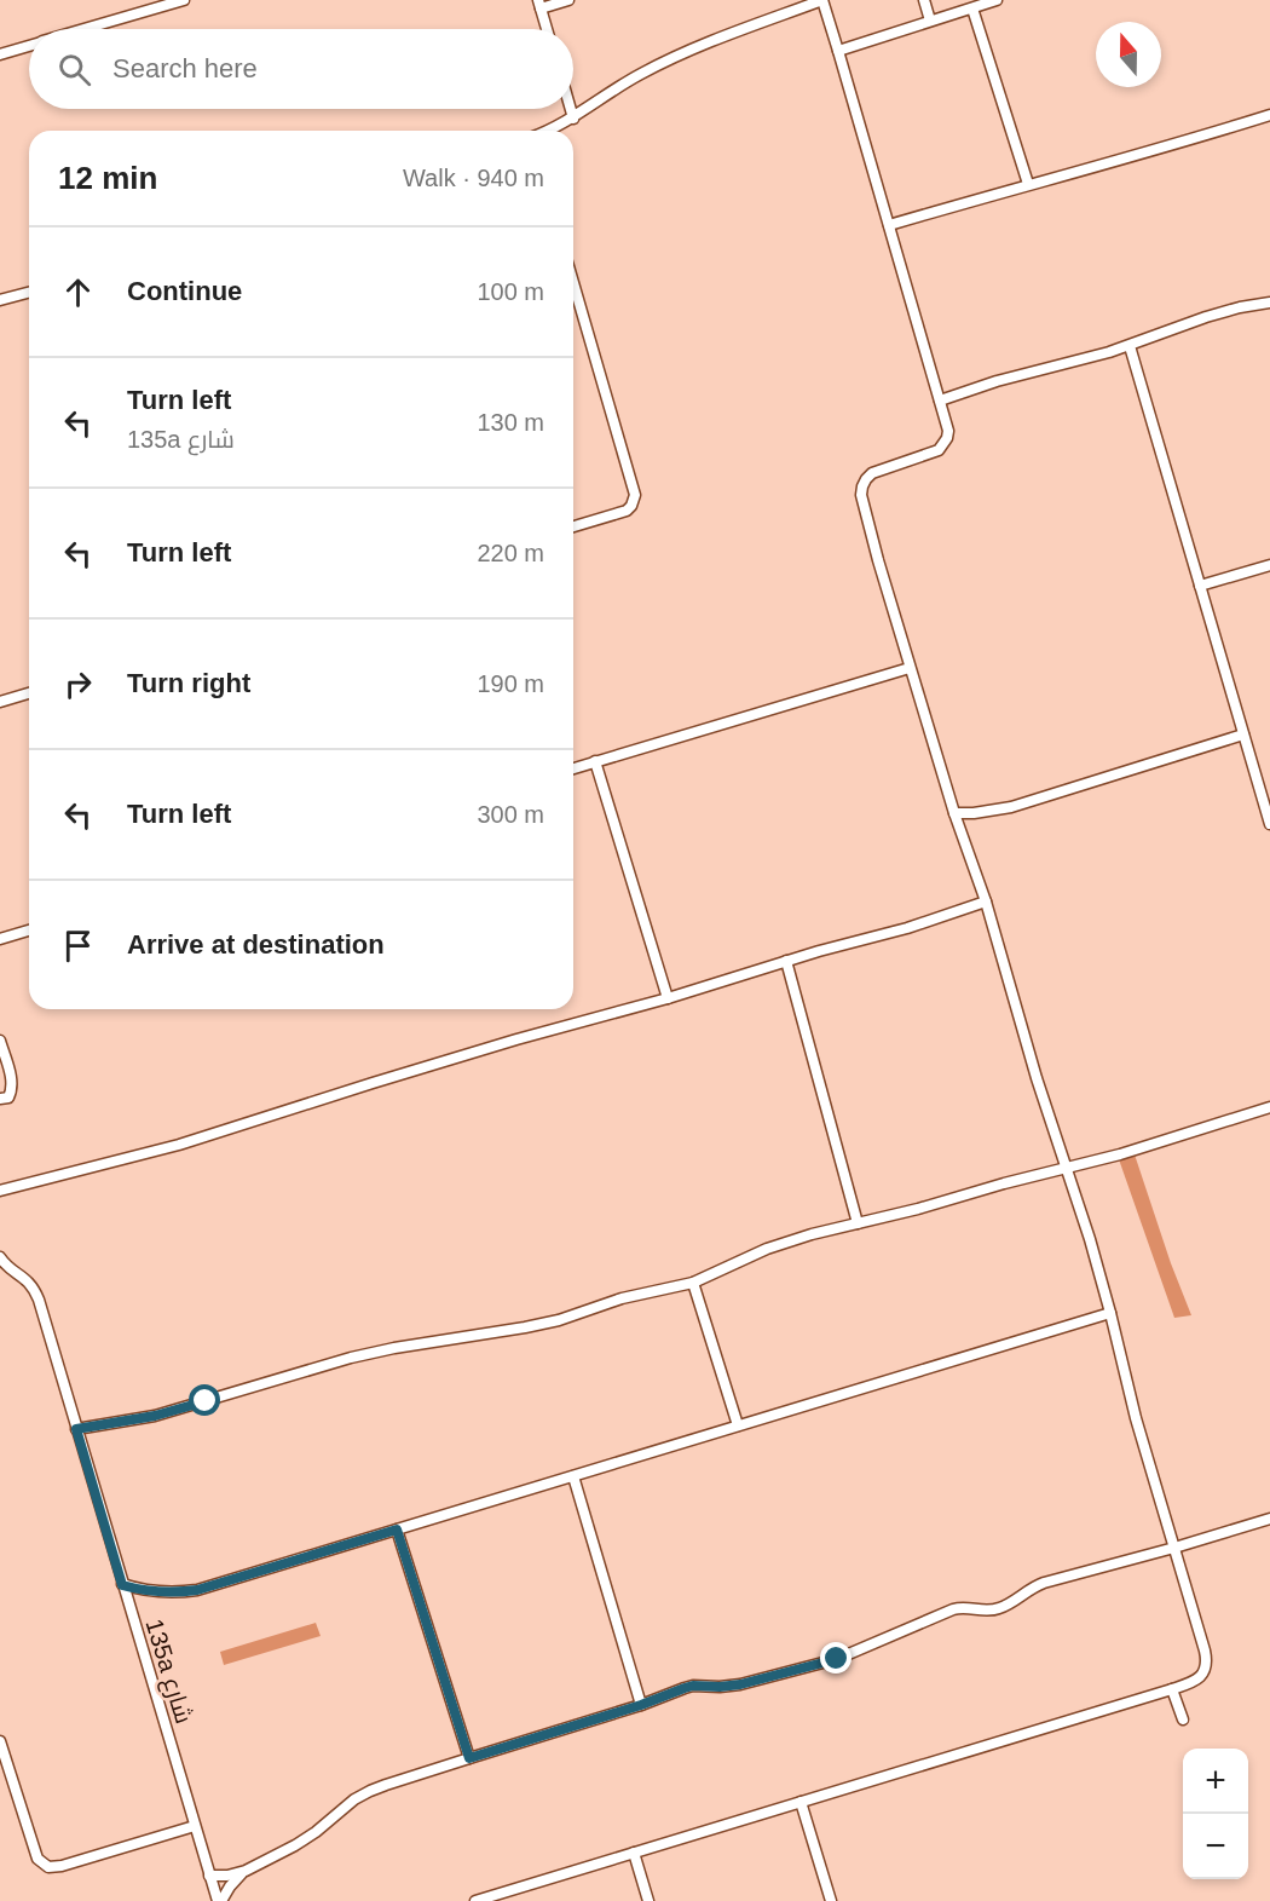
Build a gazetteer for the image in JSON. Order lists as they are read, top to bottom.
{
  "streets": {
    "street": ["135a شارع"]
  },
  "north": "top",
  "page": {
    "search": "Search here",
    "heading": ["12 min", "Walk · 940 m"],
    "list": [
      ["Continue", "100 m"],
      ["Turn left", "135a شارع", "130 m"],
      ["Turn left", "220 m"],
      ["Turn right", "190 m"],
      ["Turn left", "300 m"],
      "Arrive at destination"
    ],
    "map_buttons": ["+", "−"]
  }
}
